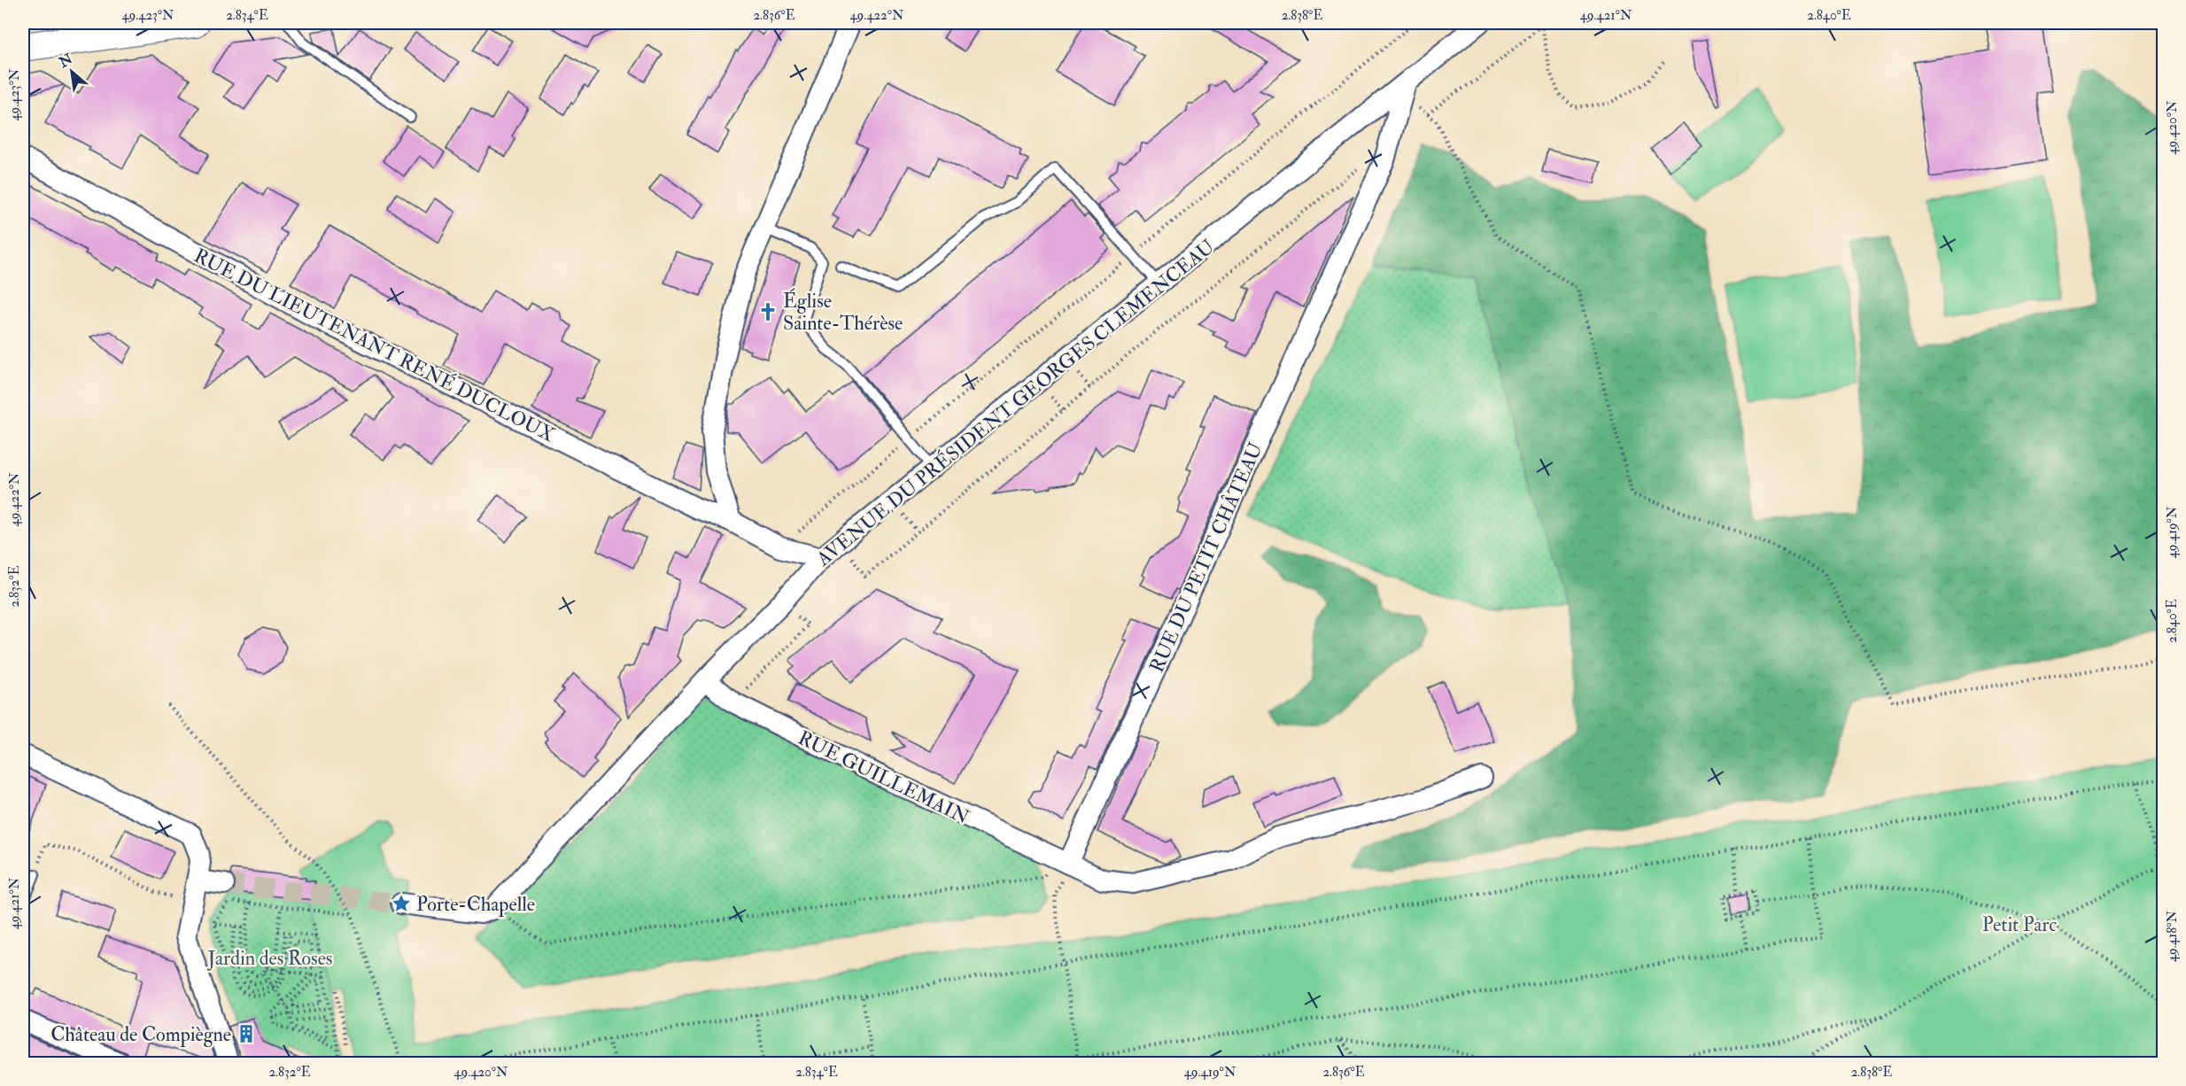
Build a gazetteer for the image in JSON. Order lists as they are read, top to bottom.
{
  "streets": {
    "street": [
      "RUE DU LIEUTENANT RENÉ DUCLOUX",
      "AVENUE DU PRÉSIDENT GEORGES CLEMENCEAU",
      "RUE DU PETIT CHÂTEAU",
      "RUE GUILLEMAIN"
    ]
  },
  "crossings": [
    ["RUE DU LIEUTENANT RENÉ DUCLOUX", "AVENUE DU PRÉSIDENT GEORGES CLEMENCEAU"],
    ["AVENUE DU PRÉSIDENT GEORGES CLEMENCEAU", "RUE DU PETIT CHÂTEAU"],
    ["AVENUE DU PRÉSIDENT GEORGES CLEMENCEAU", "RUE GUILLEMAIN"],
    ["RUE DU PETIT CHÂTEAU", "RUE GUILLEMAIN"]
  ],
  "parks": ["Petit Parc", "Jardin des Roses"],
  "places": {
    "church": ["Église Sainte-Thérèse"],
    "place": ["Porte-Chapelle"],
    "building": ["Château de Compiègne"]
  },
  "north": "top left",
  "coordinates": [
    "49.423°N",
    "2.834°E",
    "2.836°E",
    "49.422°N",
    "2.838°E",
    "49.421°N",
    "2.840°E",
    "49.420°N",
    "49.419°N",
    "2.832°E",
    "49.418°N"
  ]
}
